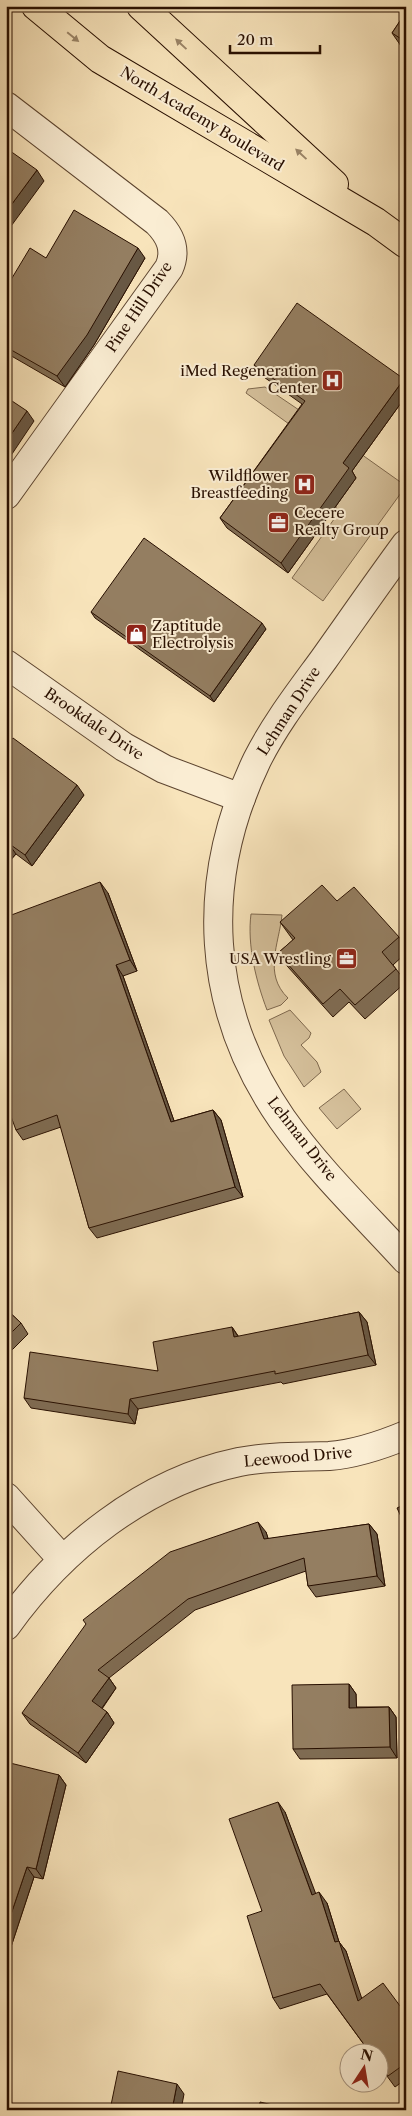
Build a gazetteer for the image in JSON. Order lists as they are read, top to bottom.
{
  "streets": {
    "highway": ["North Academy Boulevard"],
    "street": [
      "Pine Hill Drive",
      "Lehman Drive",
      "Brookdale Drive",
      "Leewood Drive"
    ]
  },
  "crossings": [
    ["Lehman Drive", "Brookdale Drive"]
  ],
  "places": {
    "hospital": ["iMed Regeneration Center", "Wildflower Breastfeeding"],
    "office": ["Cecere Realty Group", "USA Wrestling"],
    "shop": ["Zaptitude Electrolysis"]
  },
  "scale_bar": "20 m",
  "north": "top"
}
